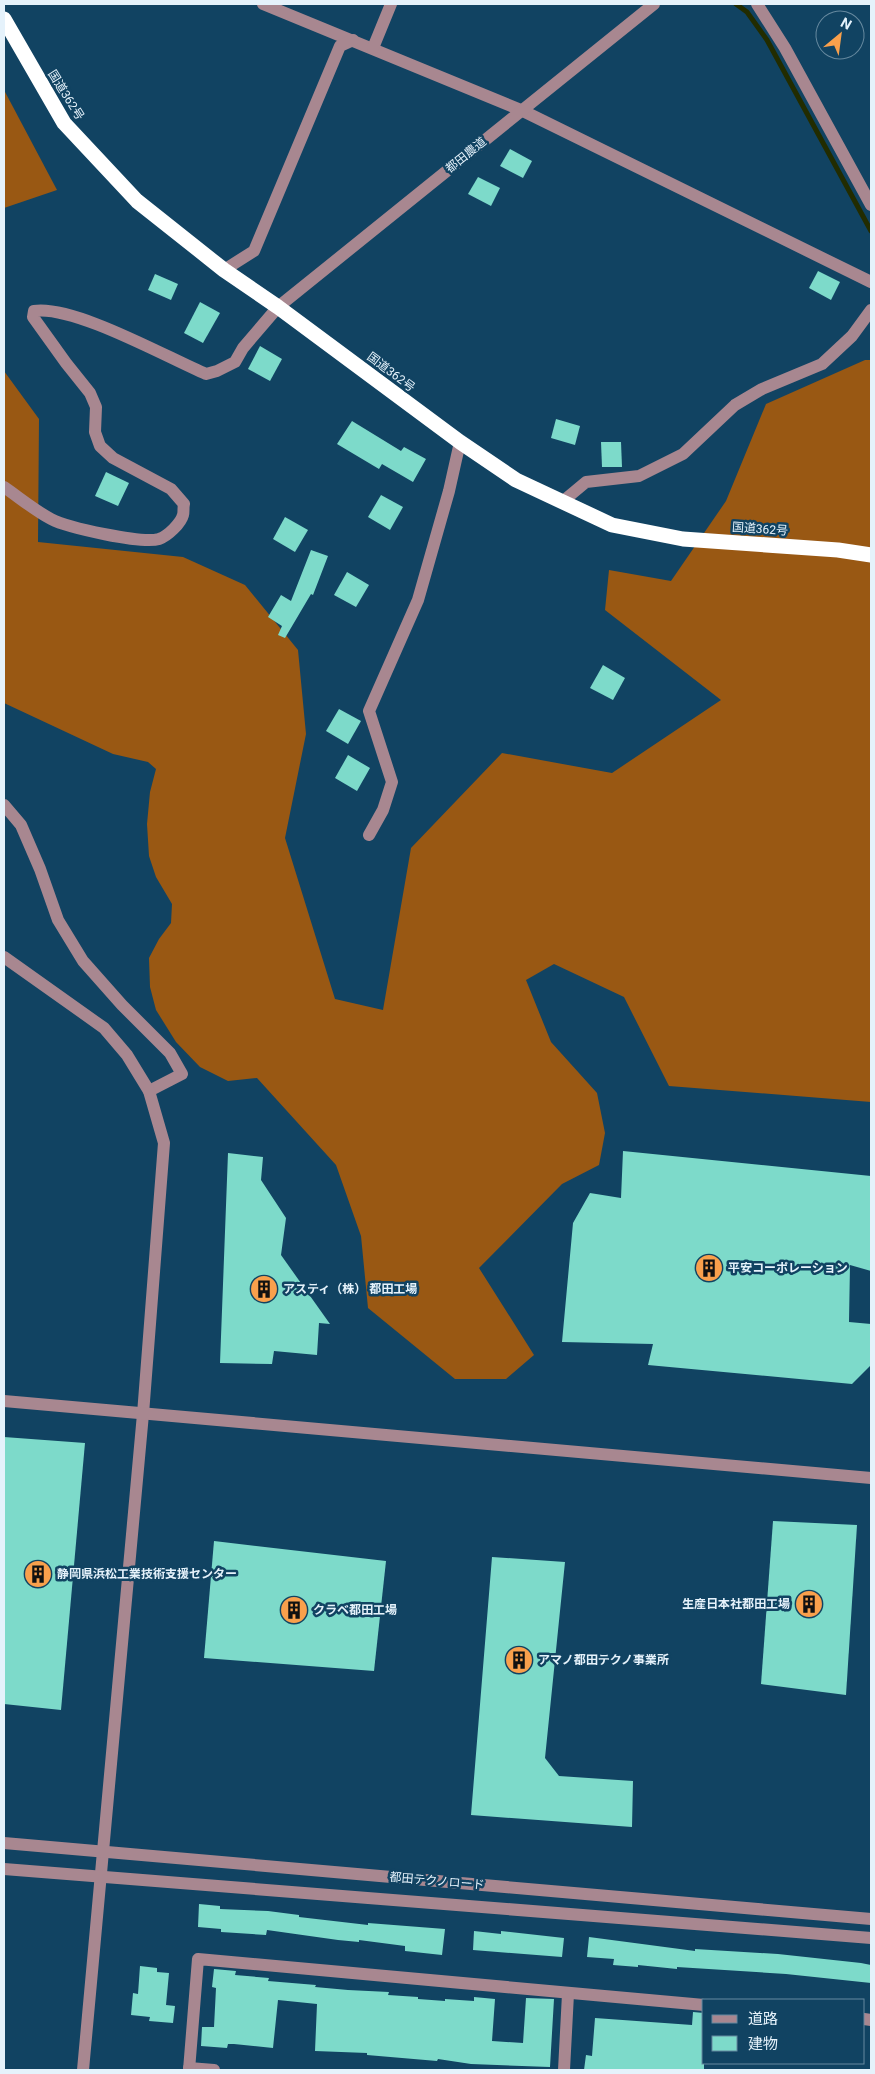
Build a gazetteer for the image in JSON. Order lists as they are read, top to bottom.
{
  "streets": {
    "highway": ["国道362号"],
    "street": ["都田農道", "都田テクノロード"]
  },
  "crossings": [
    ["国道362号", "都田農道"]
  ],
  "places": {
    "building": [
      "平安コーポレーション",
      "アスティ（株） 都田工場",
      "静岡県浜松工業技術支援センター",
      "生産日本社都田工場",
      "クラベ都田工場",
      "アマノ都田テクノ事業所"
    ]
  },
  "legend": ["道路", "建物"],
  "north": "top right"
}
